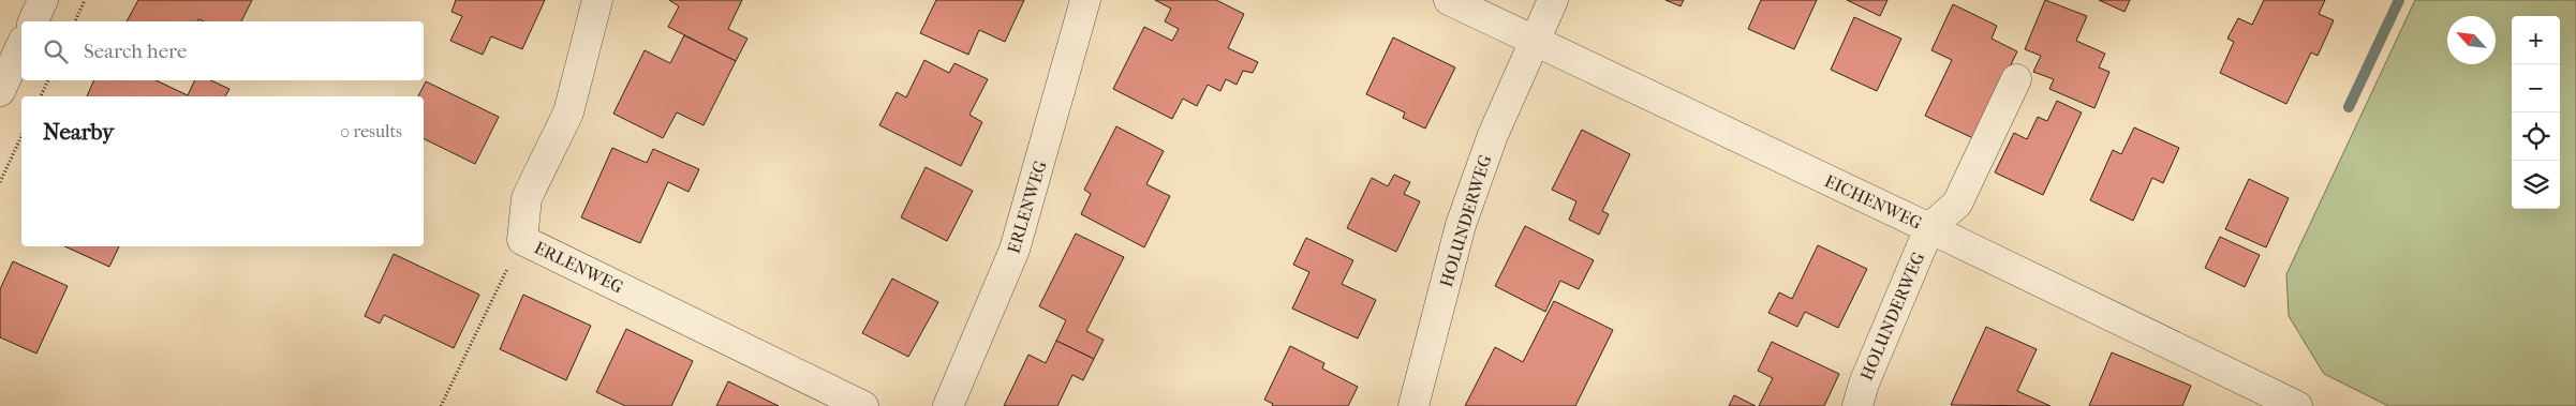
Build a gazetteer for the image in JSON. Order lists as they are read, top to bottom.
{
  "streets": {
    "street": ["EICHENWEG", "ERLENWEG", "HOLUNDERWEG"]
  },
  "crossings": [
    ["EICHENWEG", "HOLUNDERWEG"]
  ],
  "north": "top left",
  "page": {
    "map_buttons": ["+", "−"],
    "search": "Search here",
    "heading": ["Nearby", "0 results"]
  }
}
